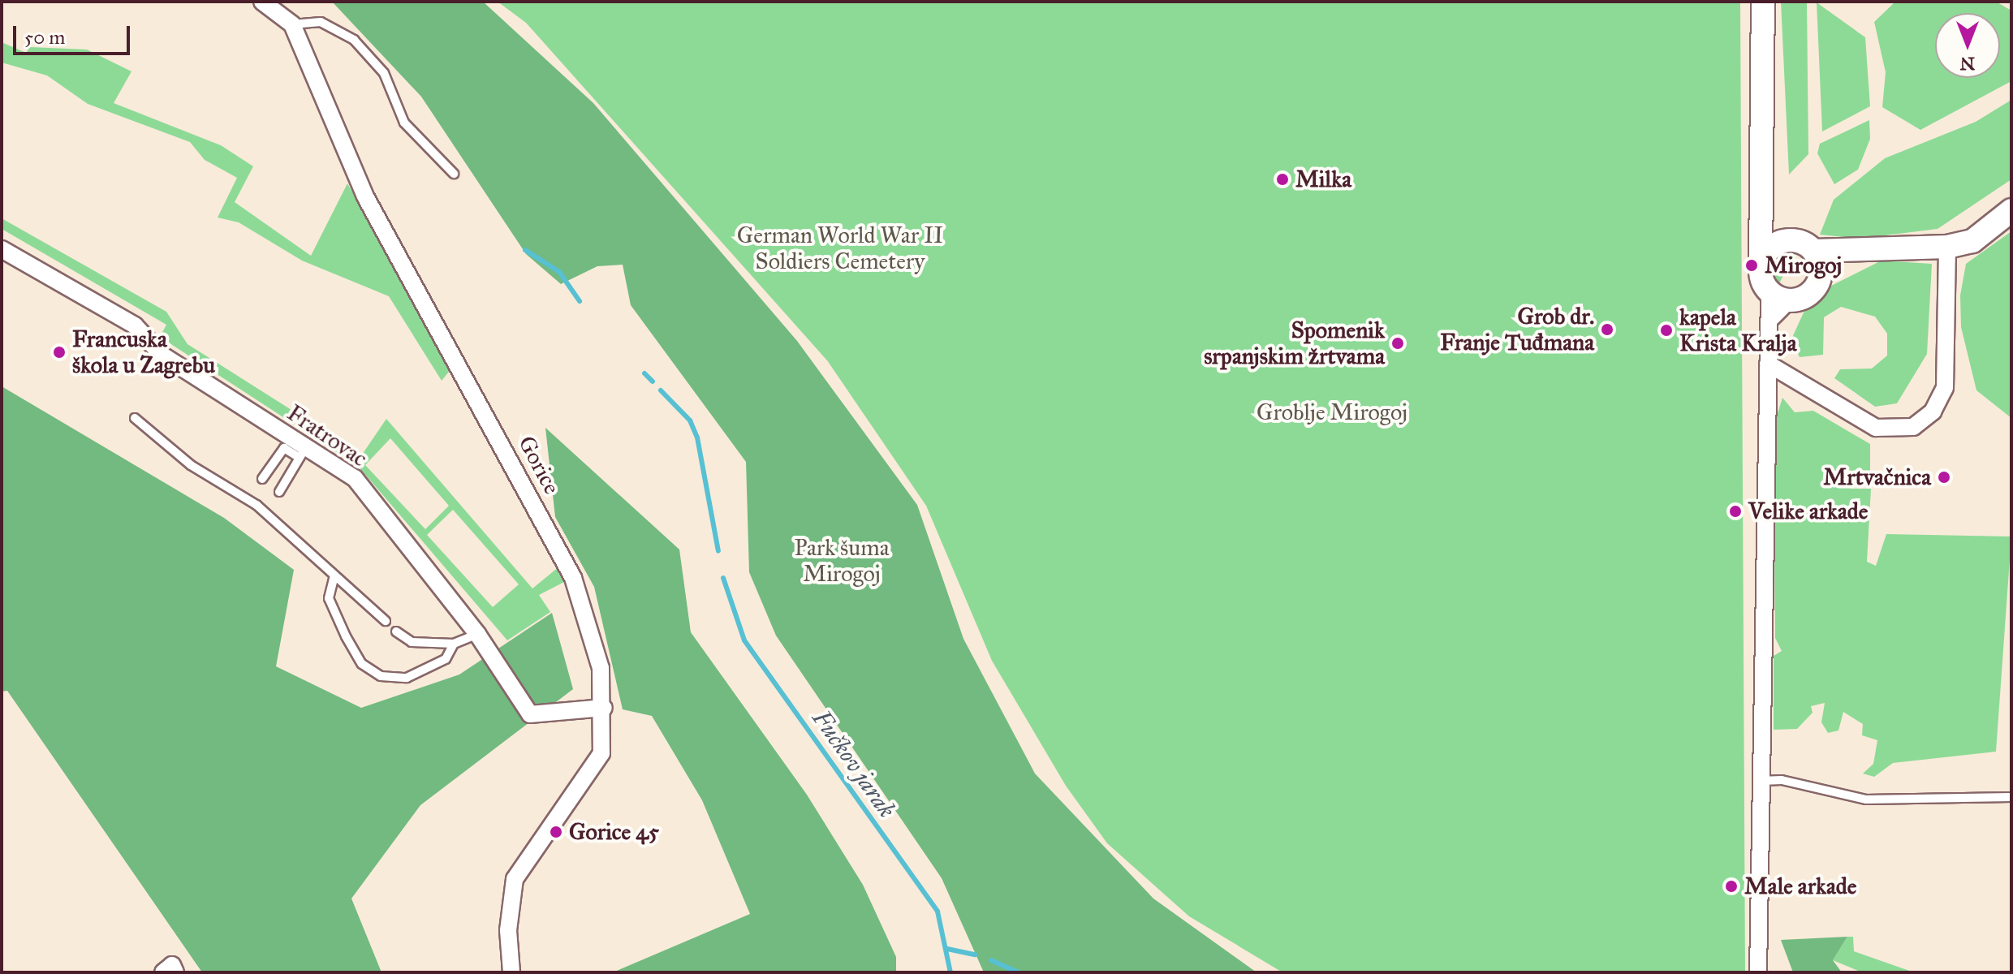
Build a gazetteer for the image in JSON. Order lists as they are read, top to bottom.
{
  "streets": {
    "street": ["Fratrovac", "Gorice"]
  },
  "crossings": [
    ["Fratrovac", "Gorice"]
  ],
  "water": ["Fučkov jarak"],
  "parks": ["German World War II Soldiers Cemetery", "Groblje Mirogoj", "Park šuma Mirogoj"],
  "places": [
    "Milka",
    "Mirogoj",
    "Grob dr. Franje Tuđmana",
    "kapela Krista Kralja",
    "Spomenik srpanjskim žrtvama",
    "Francuska škola u Zagrebu",
    "Mrtvačnica",
    "Velike arkade",
    "Gorice 45",
    "Male arkade"
  ],
  "scale_bar": "50 m",
  "north": "bottom"
}
